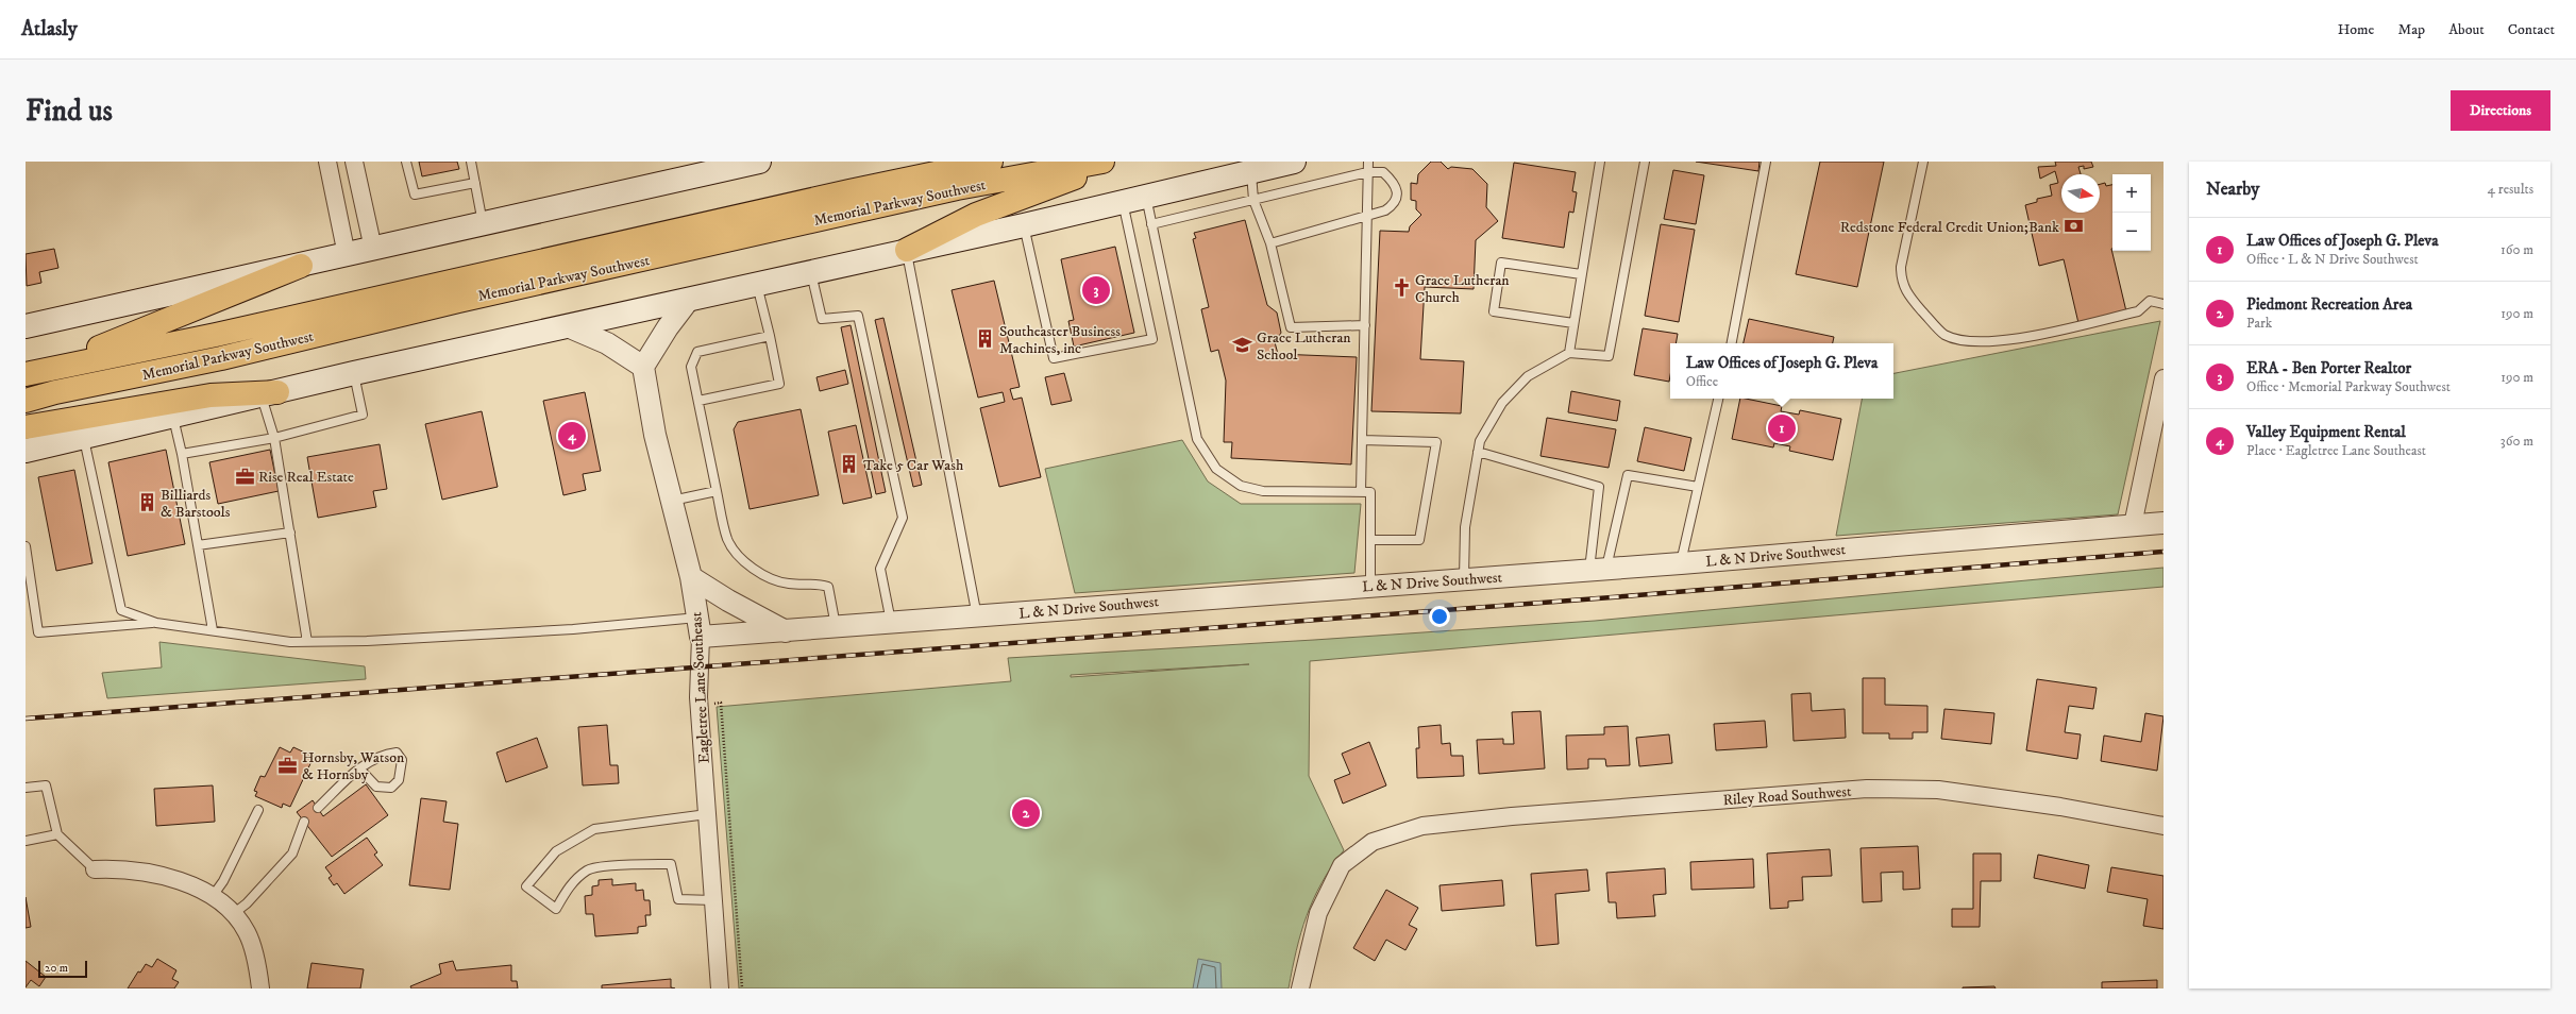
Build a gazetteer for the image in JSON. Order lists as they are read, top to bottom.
{
  "streets": {
    "highway": ["Memorial Parkway Southwest"],
    "street": ["L & N Drive Southwest", "Eagletree Lane Southeast", "Riley Road Southwest"]
  },
  "crossings": [
    ["L & N Drive Southwest", "Eagletree Lane Southeast"]
  ],
  "places": {
    "bank": ["Redstone Federal Credit Union;Bank"],
    "church": ["Grace Lutheran Church"],
    "building": ["Southeaster Business Machines, inc", "Take 5 Car Wash", "Billiards & Barstools"],
    "school or university": ["Grace Lutheran School"],
    "office": ["Rise Real Estate", "Hornsby, Watson & Hornsby"]
  },
  "scale_bar": "20 m",
  "north": "right",
  "page": {
    "header": "Atlasly",
    "nav": [
      "Home",
      "Map",
      "About",
      "Contact"
    ],
    "buttons": "Directions",
    "title": "Find us",
    "heading": ["Nearby", "4 results"],
    "map_buttons": ["+", "−"],
    "list": [
      {
        "mark": "1",
        "name": "Law Offices of Joseph G. Pleva",
        "note": "Office · L & N Drive Southwest",
        "value": "160 m"
      },
      {
        "mark": "2",
        "name": "Piedmont Recreation Area",
        "note": "Park",
        "value": "190 m"
      },
      {
        "mark": "3",
        "name": "ERA - Ben Porter Realtor",
        "note": "Office · Memorial Parkway Southwest",
        "value": "190 m"
      },
      {
        "mark": "4",
        "name": "Valley Equipment Rental",
        "note": "Place · Eagletree Lane Southeast",
        "value": "360 m"
      }
    ],
    "pins": [
      "3",
      "1",
      "4",
      "2"
    ],
    "popup": ["Law Offices of Joseph G. Pleva", "Office"],
    "scale": "20 m"
  }
}
